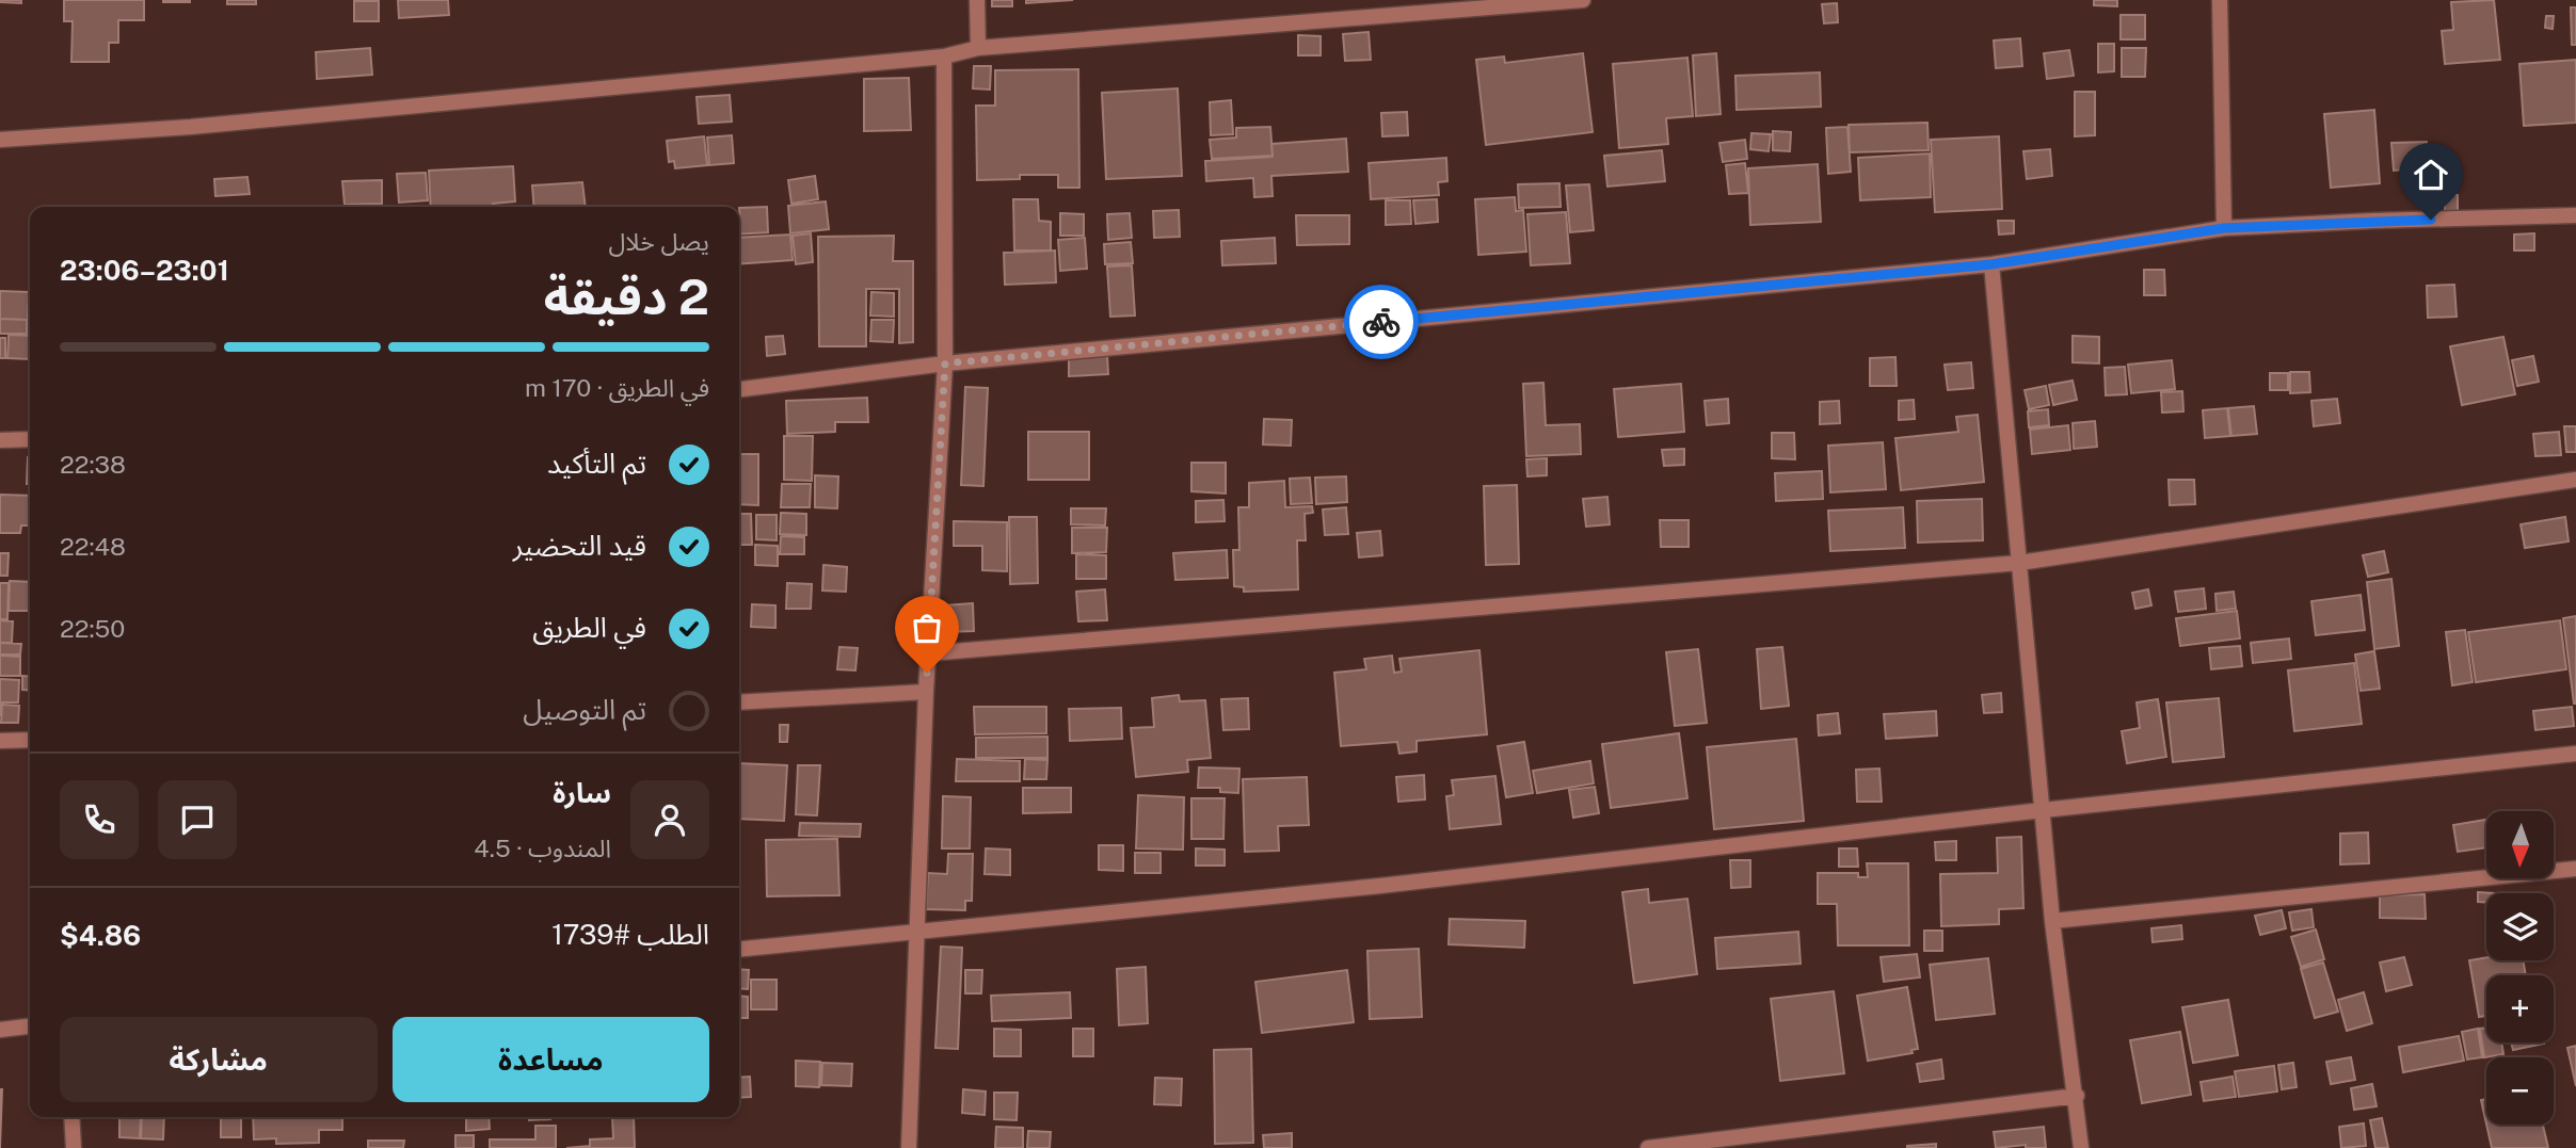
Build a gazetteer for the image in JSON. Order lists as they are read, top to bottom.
{
  "north": "bottom",
  "page": {
    "heading": ["2 دقيقة", "يصل خلال", "23:01–23:06"],
    "panel": [
      "سارة",
      "المندوب · 4.5",
      "الطلب #1739",
      "$4.86"
    ],
    "bar": "في الطريق · 170 m",
    "list": [
      ["تم التأكيد", "22:38"],
      ["قيد التحضير", "22:48"],
      ["في الطريق", "22:50"],
      "تم التوصيل"
    ],
    "map_buttons": ["+", "−"],
    "buttons": ["مساعدة", "مشاركة"]
  }
}
